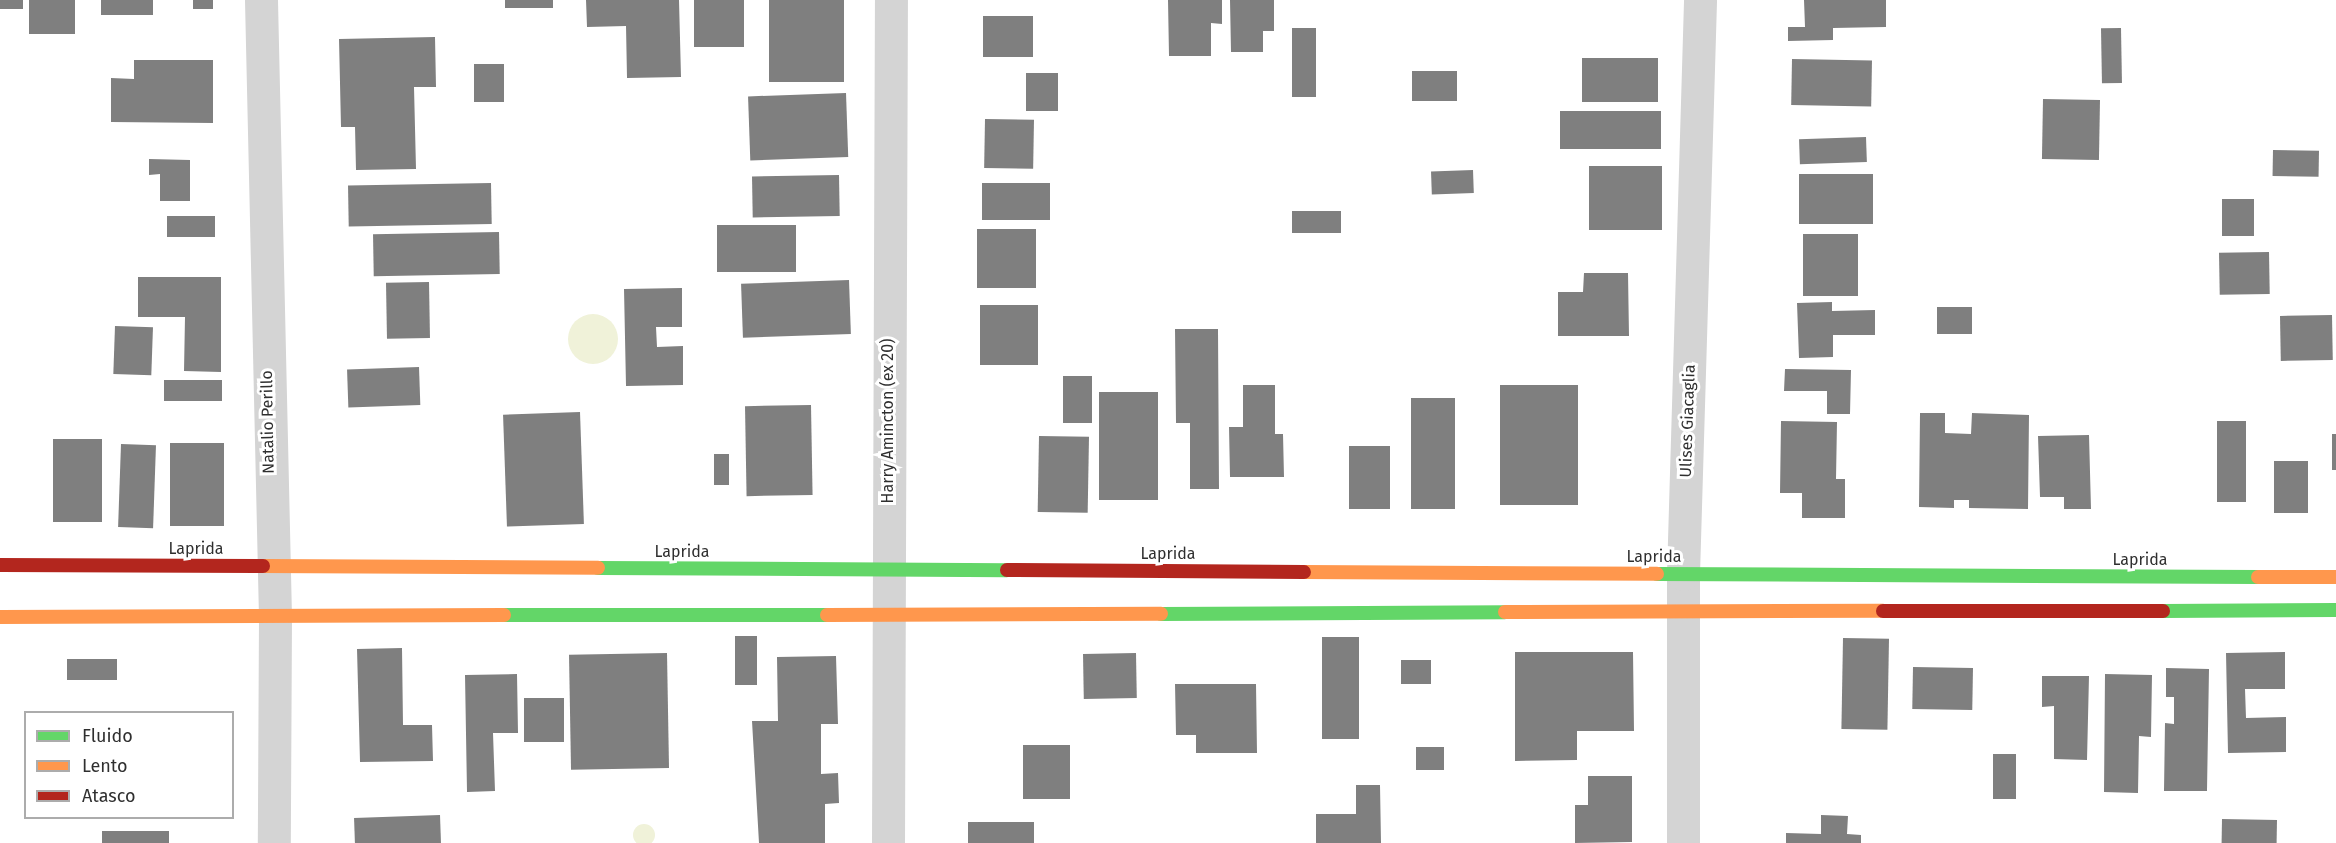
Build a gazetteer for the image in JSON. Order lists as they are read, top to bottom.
{
  "streets": {
    "main road": ["Laprida"],
    "street": ["Harry Amincton (ex 20)", "Ulises Giacaglia", "Natalio Perillo"]
  },
  "crossings": [
    ["Harry Amincton (ex 20)", "Laprida"],
    ["Ulises Giacaglia", "Laprida"],
    ["Natalio Perillo", "Laprida"]
  ],
  "legend": ["Fluido", "Lento", "Atasco"]
}
